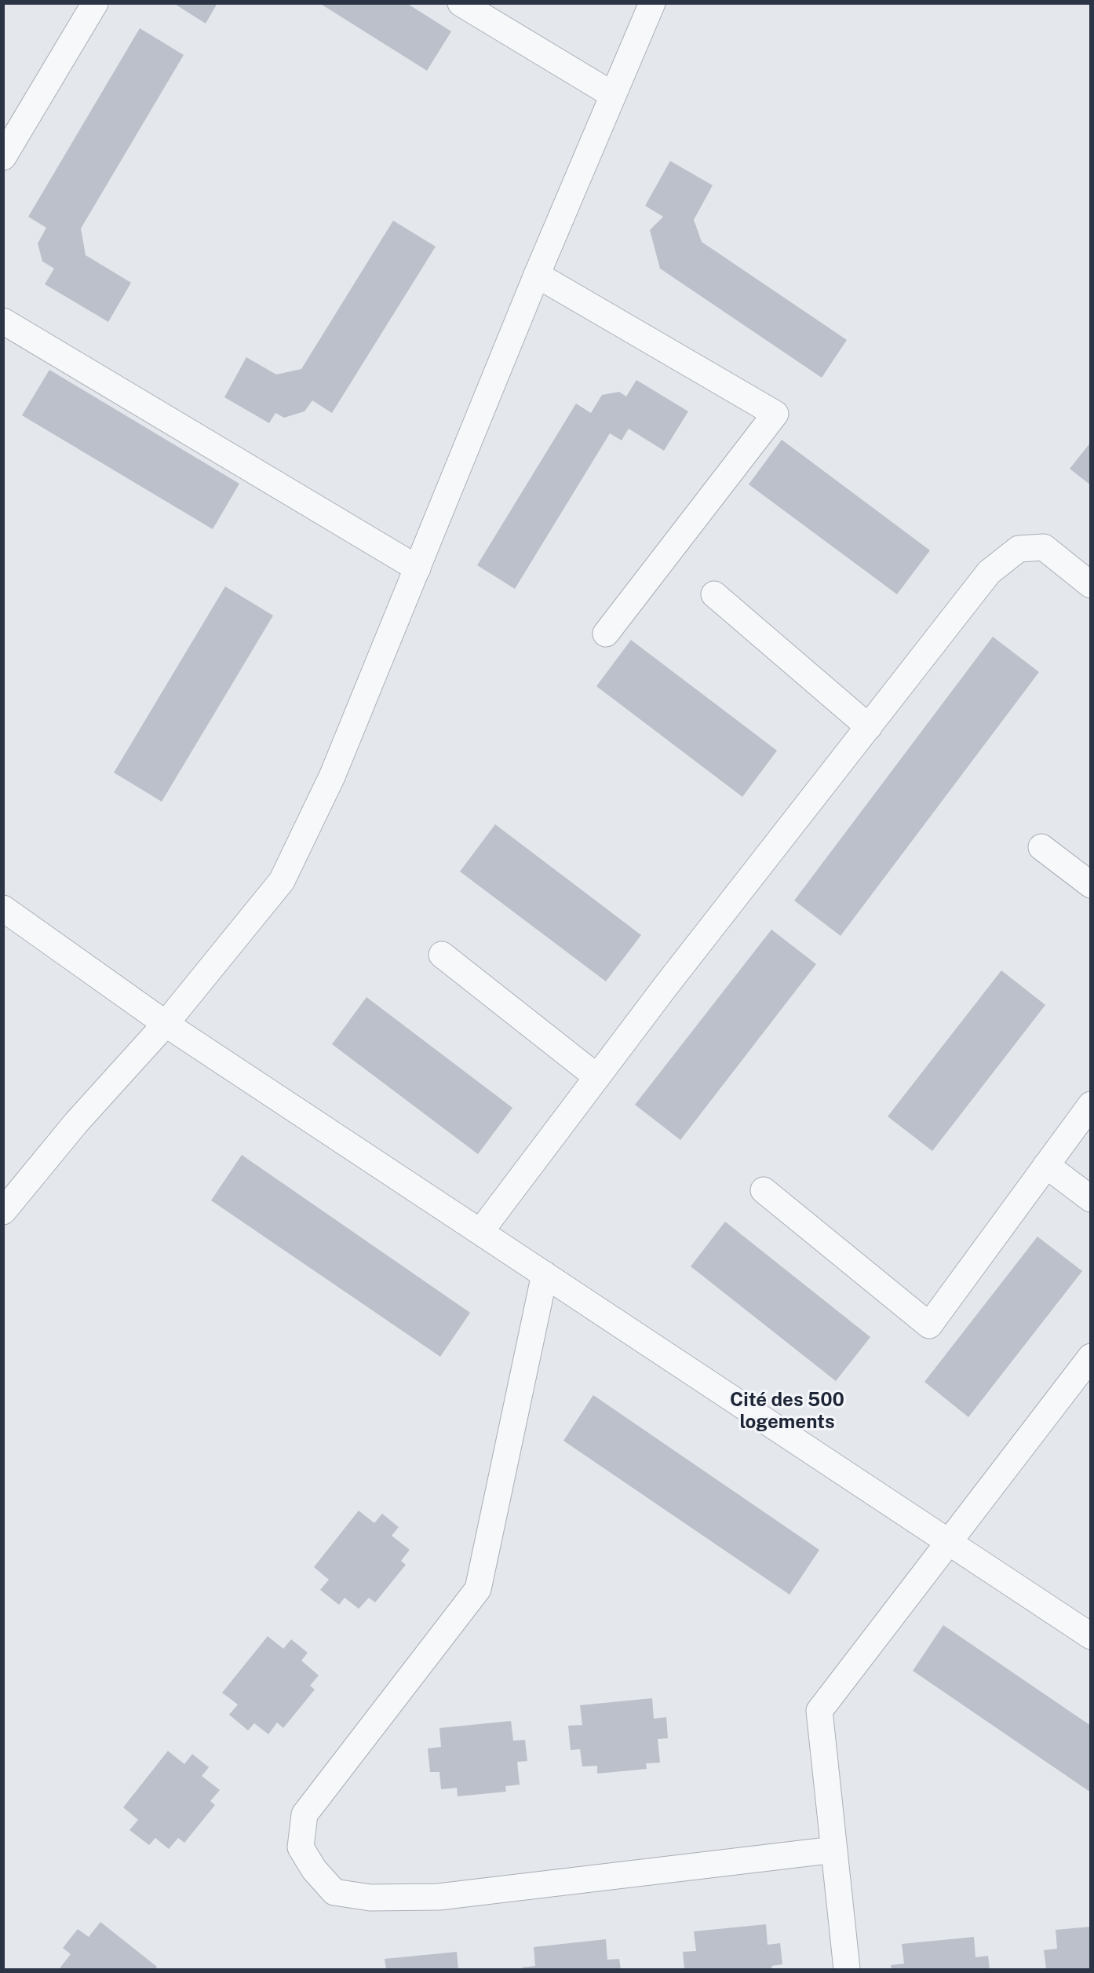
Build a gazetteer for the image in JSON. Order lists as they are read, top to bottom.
{
  "districts": ["Cité des 500 logements"]
}
